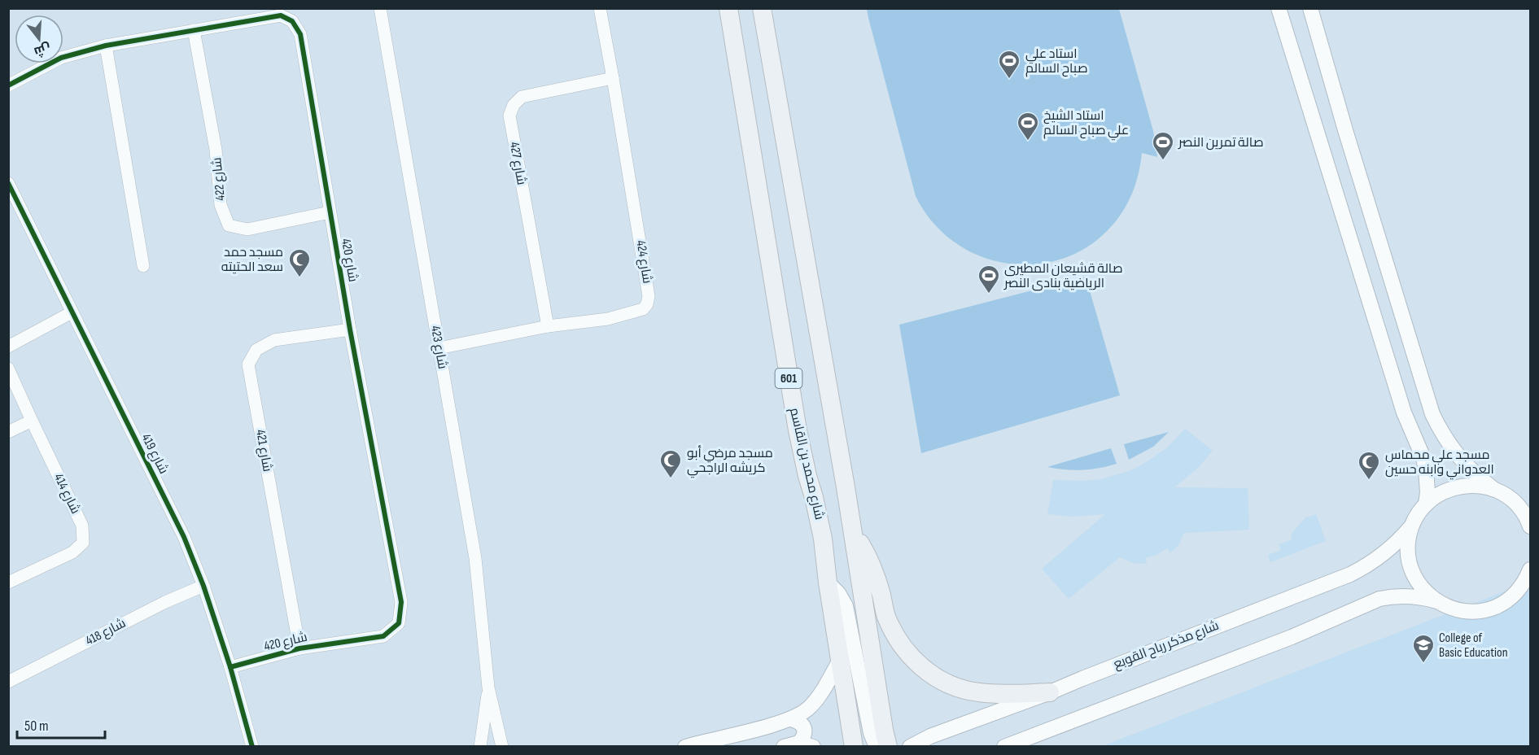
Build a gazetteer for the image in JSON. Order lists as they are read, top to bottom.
{
  "streets": {
    "main road": ["601", "شارع محمد بن القاسم"],
    "street": [
      "شارع 427",
      "شارع 422",
      "شارع 420",
      "شارع 424",
      "شارع 423",
      "شارع 421",
      "شارع 419",
      "شارع 414",
      "شارع 418",
      "شارع مذكر رباح القوبع"
    ]
  },
  "crossings": [
    ["شارع 427", "شارع 424"],
    ["شارع 422", "شارع 420"],
    ["شارع 420", "شارع 421"],
    ["شارع 420", "شارع 419"],
    ["شارع 424", "شارع 423"],
    ["شارع 419", "شارع 418"]
  ],
  "places": {
    "sports": [
      "استاد علي صباح السالم",
      "استاد الشيخ علي صباح السالم",
      "صالة تمرين النصر",
      "صالة قشيعان المطيرى الرياضية بنادى النصر"
    ],
    "mosque": ["مسجد حمد سعد الحتيته", "مسجد مرضي أبو كريشه الراجحي", "مسجد علي محماس العدواني وابنه حسين"],
    "school or university": ["College of Basic Education"]
  },
  "scale_bar": "50 m",
  "north": "bottom"
}
